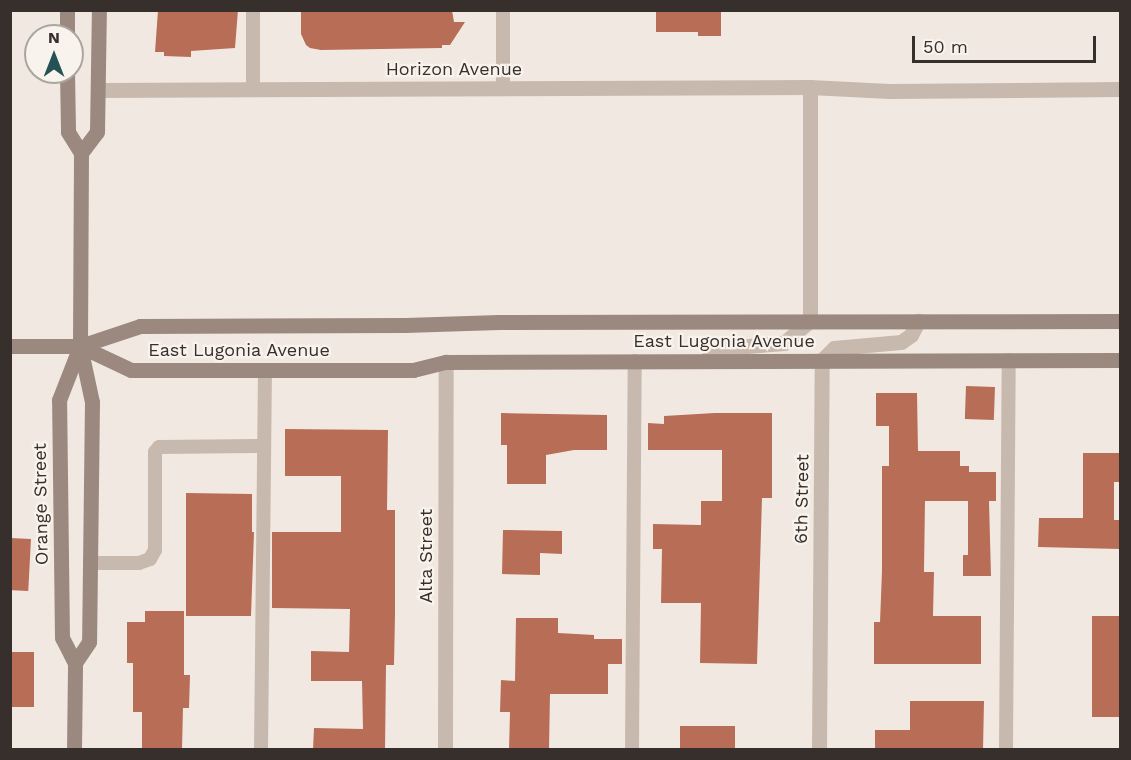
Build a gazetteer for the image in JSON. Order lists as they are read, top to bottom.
{
  "streets": {
    "main road": ["East Lugonia Avenue", "Orange Street"],
    "street": ["Horizon Avenue", "6th Street", "Alta Street"]
  },
  "crossings": [
    ["East Lugonia Avenue", "6th Street"],
    ["East Lugonia Avenue", "Orange Street"],
    ["East Lugonia Avenue", "Alta Street"]
  ],
  "scale_bar": "50 m",
  "north": "top"
}
